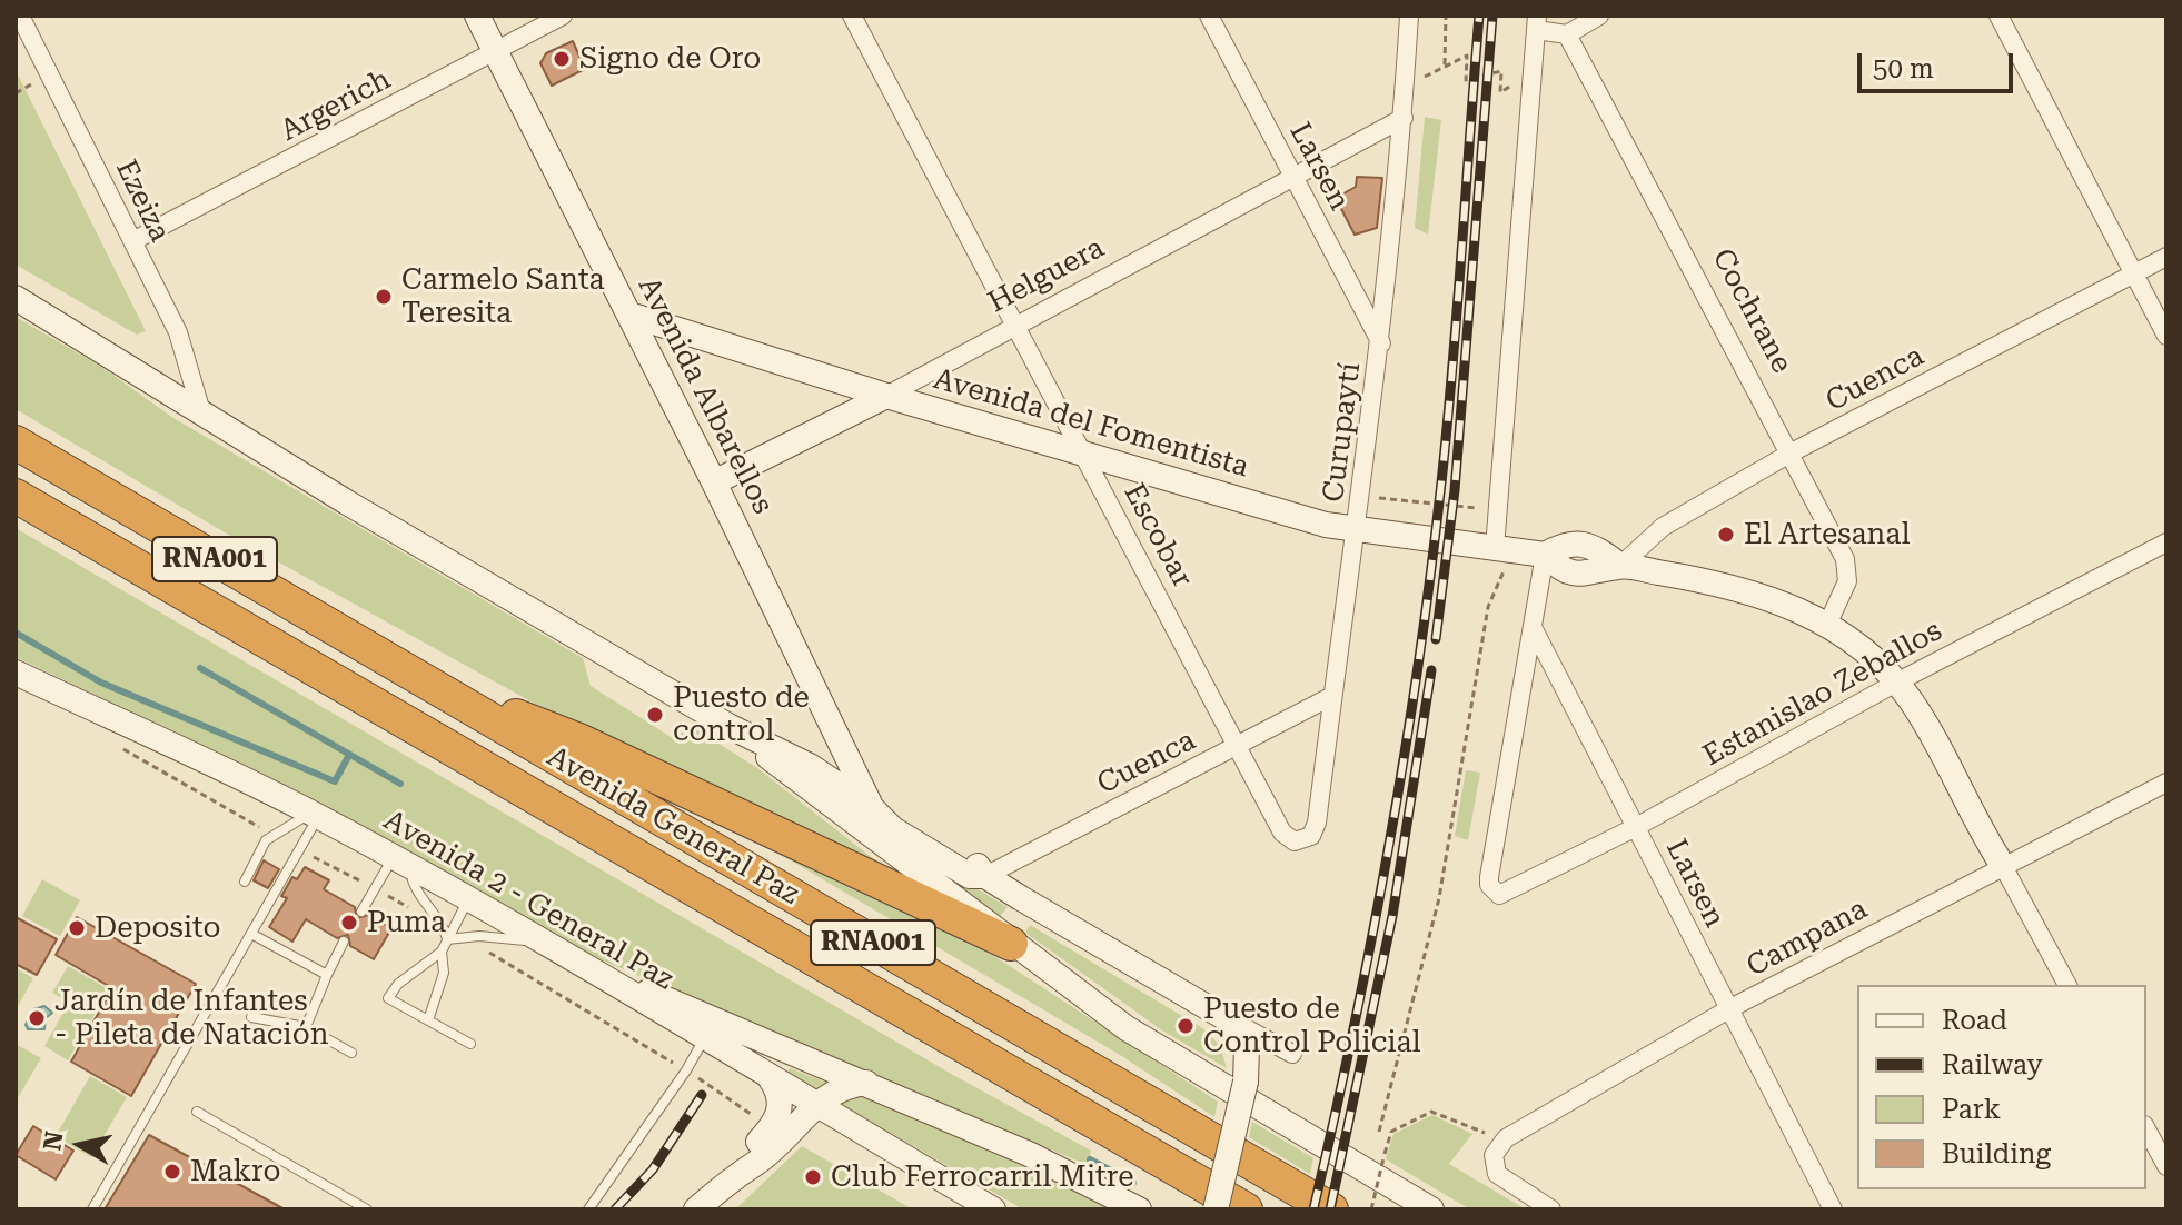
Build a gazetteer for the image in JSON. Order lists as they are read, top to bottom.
{
  "streets": {
    "highway": ["RNA001", "Avenida General Paz"],
    "street": [
      "Argerich",
      "Larsen",
      "Ezeiza",
      "Helguera",
      "Cochrane",
      "Cuenca",
      "Avenida Albarellos",
      "Avenida del Fomentista",
      "Curupaytí",
      "Escobar",
      "Estanislao Zeballos",
      "Avenida 2 - General Paz",
      "Campana"
    ]
  },
  "crossings": [
    ["Argerich", "Ezeiza"],
    ["Argerich", "Avenida Albarellos"],
    ["Larsen", "Helguera"],
    ["Larsen", "Curupaytí"],
    ["Larsen", "Estanislao Zeballos"],
    ["Larsen", "Campana"],
    ["Helguera", "Avenida Albarellos"],
    ["Helguera", "Avenida del Fomentista"],
    ["Helguera", "Curupaytí"],
    ["Helguera", "Escobar"],
    ["Cochrane", "Cuenca"],
    ["Cochrane", "Avenida del Fomentista"],
    ["Cuenca", "Avenida del Fomentista"],
    ["Cuenca", "Curupaytí"],
    ["Cuenca", "Escobar"],
    ["Avenida Albarellos", "Avenida del Fomentista"],
    ["Avenida del Fomentista", "Curupaytí"],
    ["Avenida del Fomentista", "Escobar"],
    ["Avenida del Fomentista", "Estanislao Zeballos"],
    ["Curupaytí", "Escobar"]
  ],
  "places": [
    "Signo de Oro",
    "Carmelo Santa Teresita",
    "El Artesanal",
    "Puesto de control",
    "Puma",
    "Deposito",
    "Jardín de Infantes - Pileta de Natación",
    "Puesto de Control Policial",
    "Makro",
    "Club Ferrocarril Mitre"
  ],
  "legend": [
    "Road",
    "Railway",
    "Park",
    "Building"
  ],
  "scale_bar": "50 m",
  "north": "left"
}
